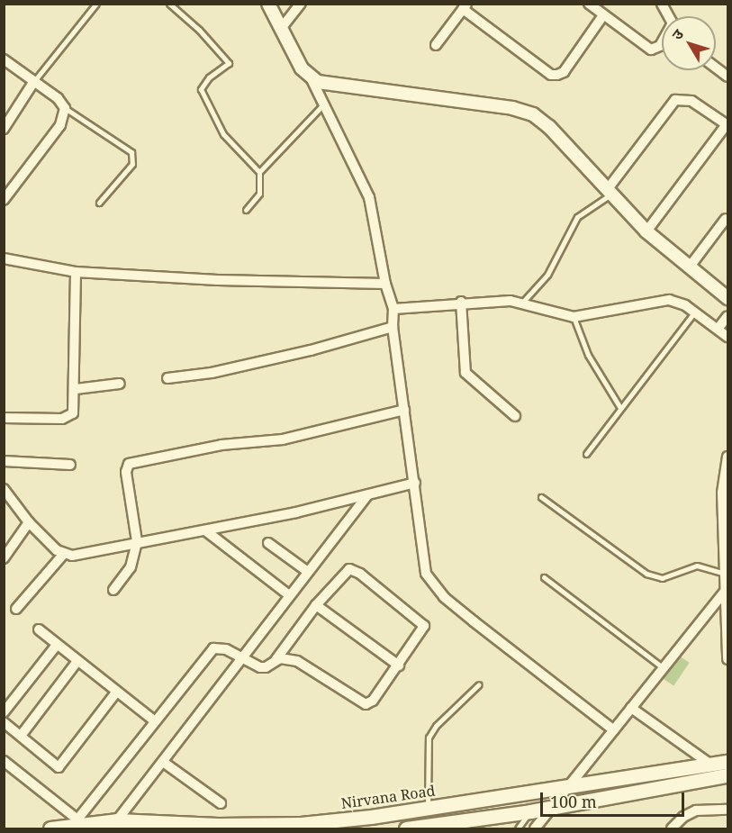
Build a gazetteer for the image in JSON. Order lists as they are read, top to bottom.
{
  "streets": {
    "main road": ["Nirvana Road"]
  },
  "scale_bar": "100 m",
  "north": "top left"
}
